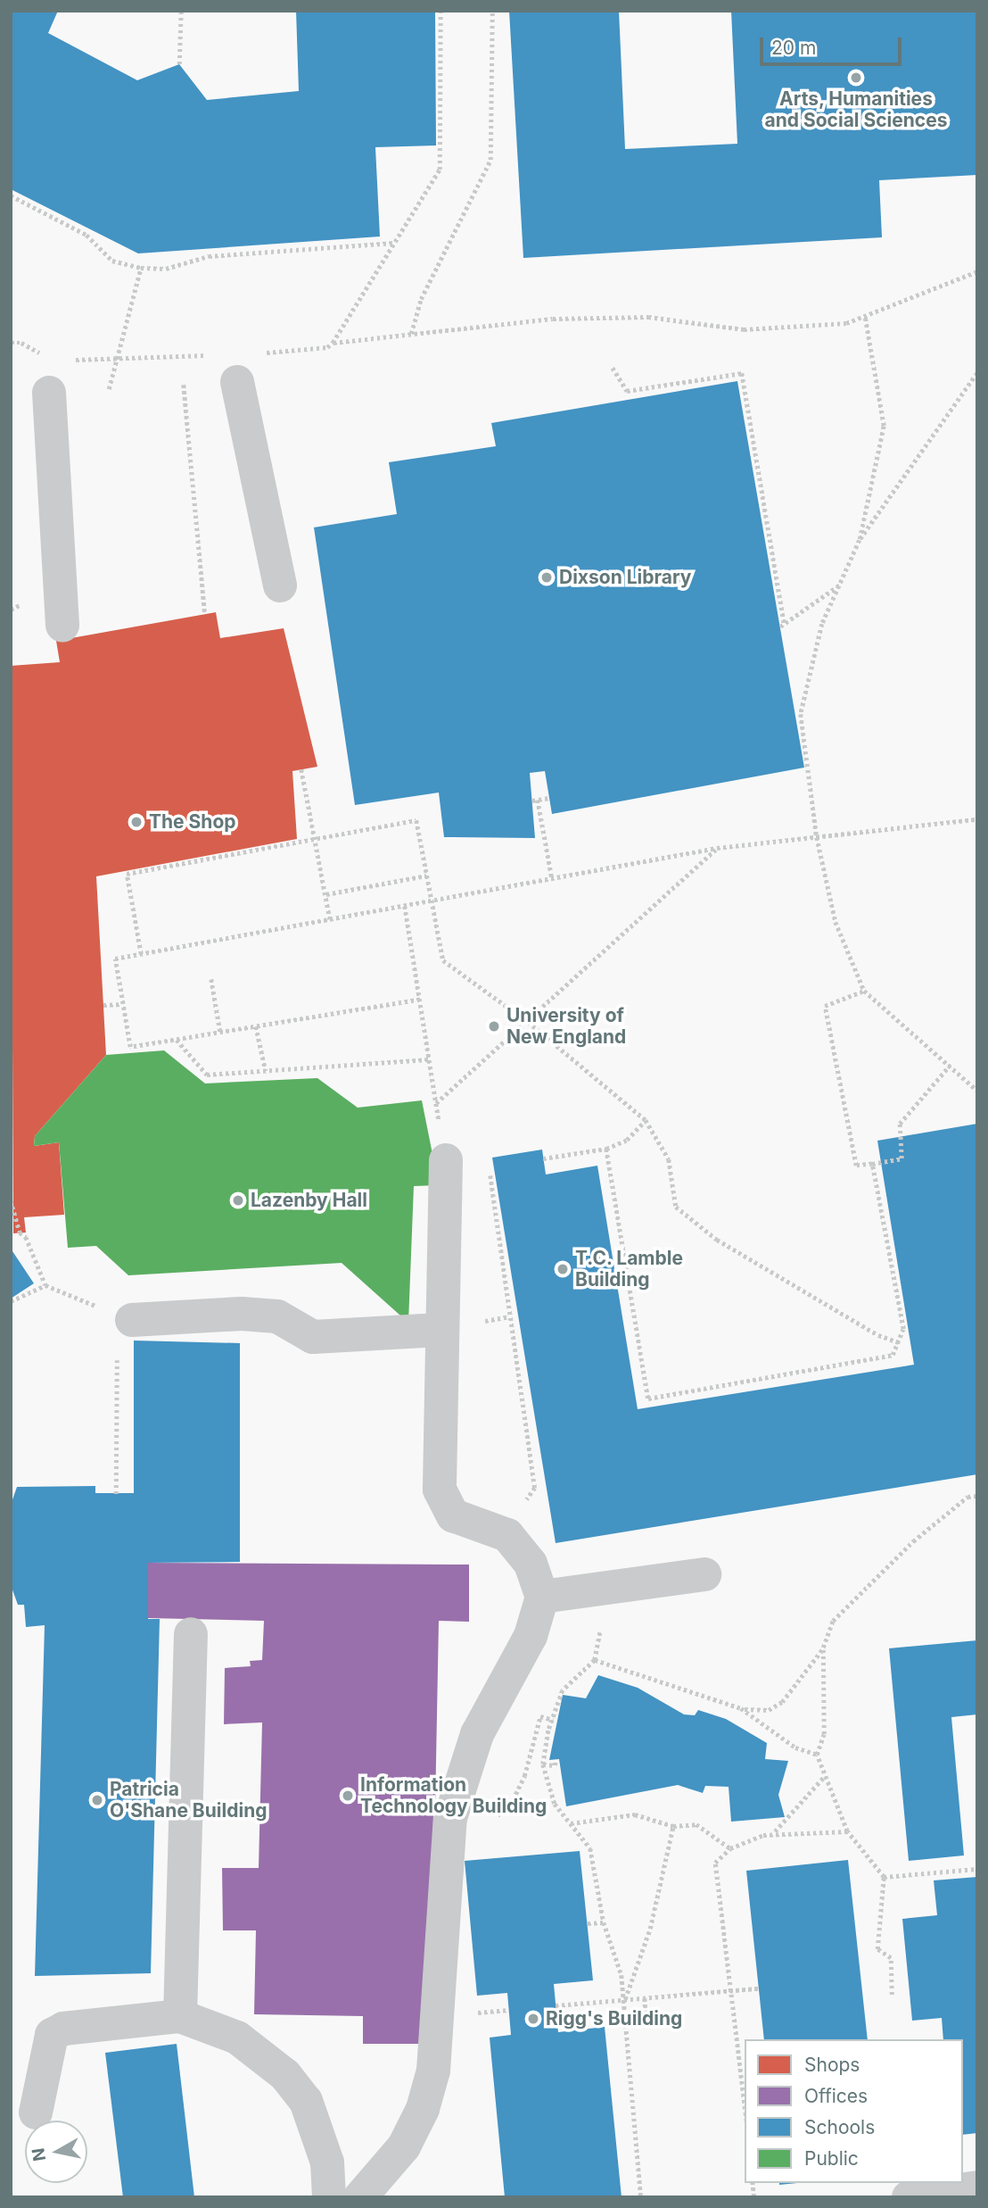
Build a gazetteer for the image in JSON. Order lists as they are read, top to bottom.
{
  "places": [
    "Arts, Humanities and Social Sciences",
    "Dixson Library",
    "The Shop",
    "University of New England",
    "Lazenby Hall",
    "T.C. Lamble Building",
    "Information Technology Building",
    "Patricia O'Shane Building",
    "Rigg's Building"
  ],
  "legend": [
    "Shops",
    "Offices",
    "Schools",
    "Public"
  ],
  "scale_bar": "20 m",
  "north": "left"
}
